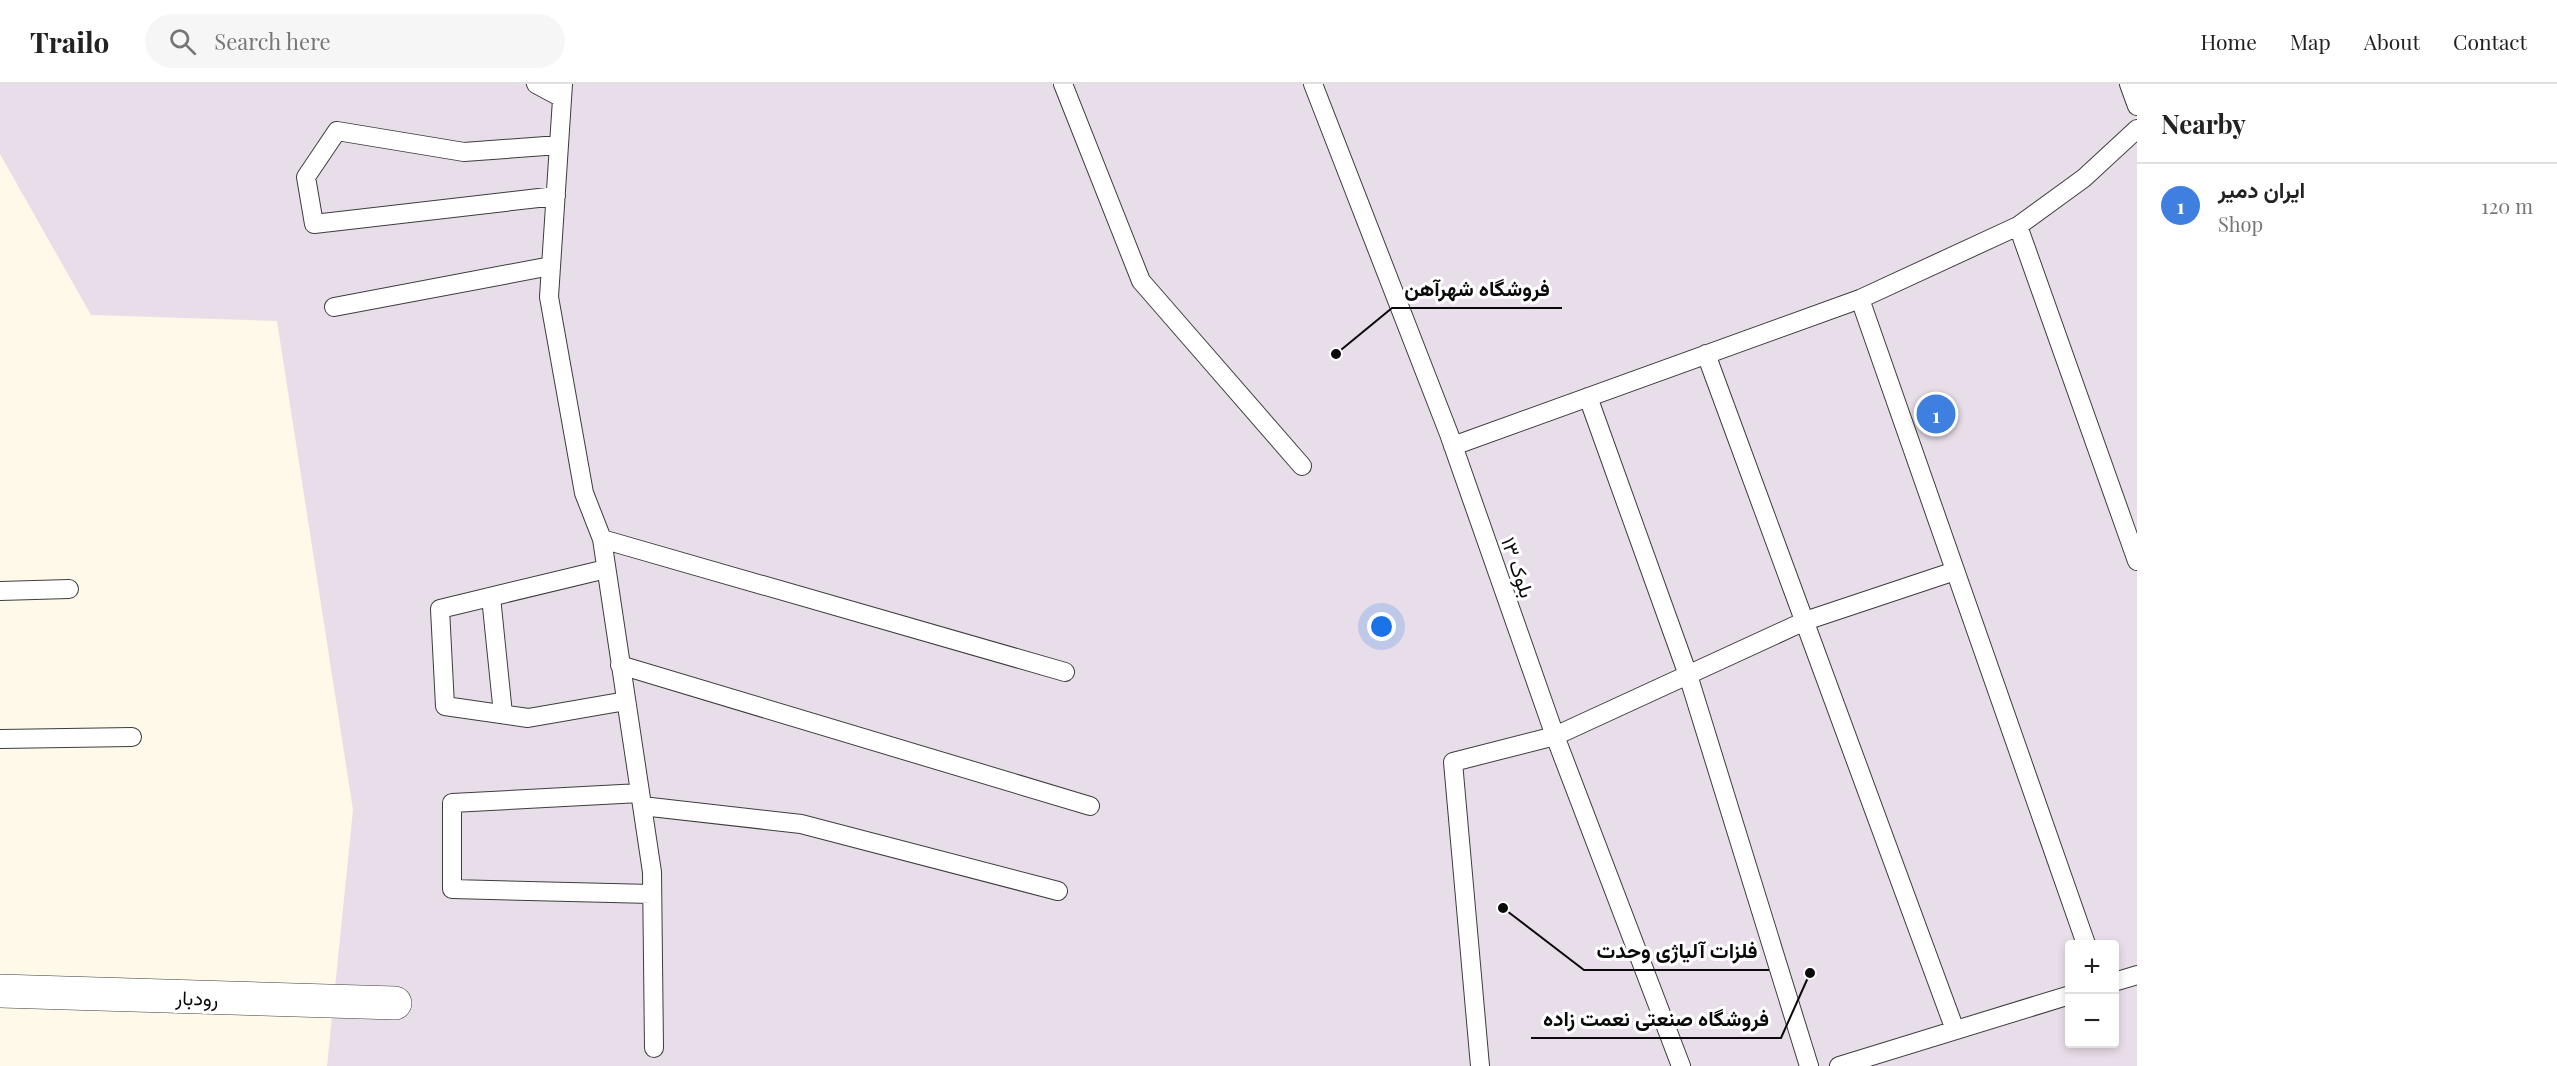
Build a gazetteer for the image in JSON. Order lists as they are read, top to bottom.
{
  "streets": {
    "street": ["رودبار"],
    "lane": ["بلوک ۱۳"]
  },
  "places": ["فروشگاه شهرآهن", "فلزات آلیاژی وحدت", "فروشگاه صنعتی نعمت زاده"],
  "page": {
    "header": "Trailo",
    "search": "Search here",
    "nav": [
      "Home",
      "Map",
      "About",
      "Contact"
    ],
    "heading": "Nearby",
    "list": [
      {
        "mark": "1",
        "name": "ایران دمیر",
        "note": "Shop",
        "value": "120 m"
      }
    ],
    "pins": "1",
    "map_buttons": ["+", "−"]
  }
}
